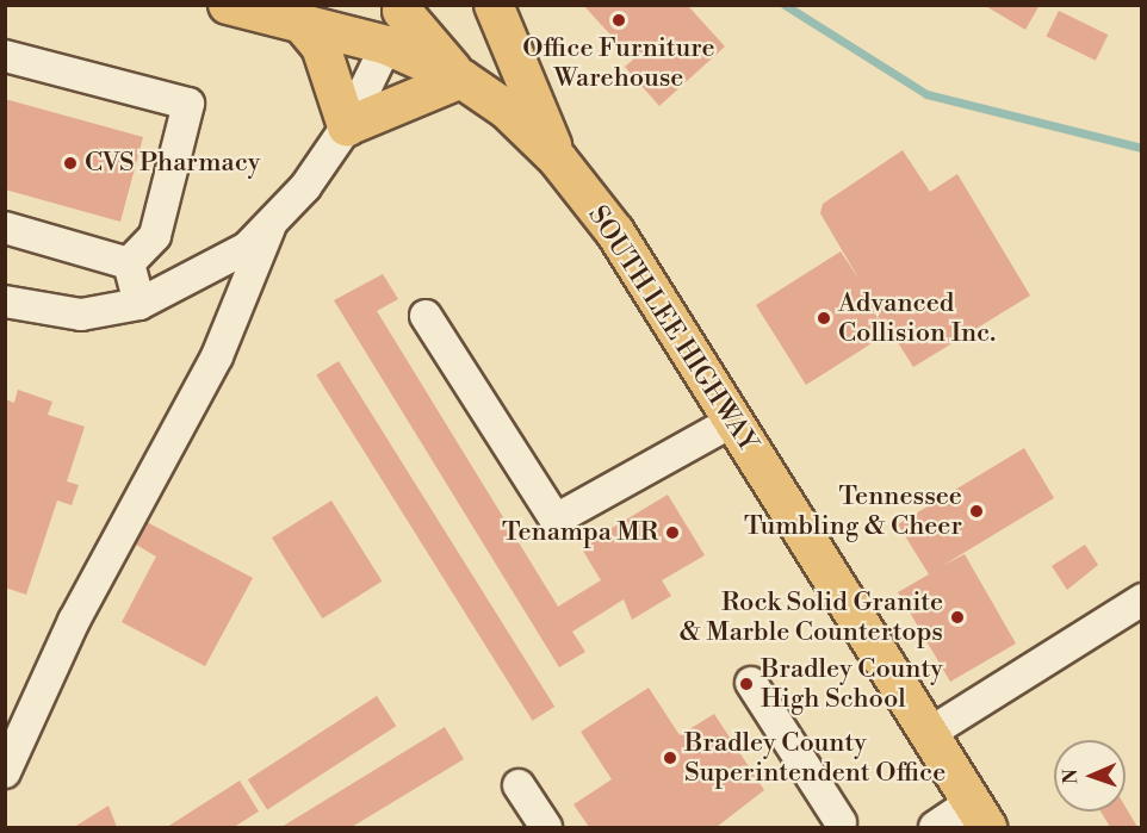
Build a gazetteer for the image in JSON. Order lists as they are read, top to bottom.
{
  "streets": {
    "main road": ["SOUTH LEE HIGHWAY"]
  },
  "places": [
    "Office Furniture Warehouse",
    "CVS Pharmacy",
    "Advanced Collision Inc.",
    "Tennessee Tumbling & Cheer",
    "Tenampa MR",
    "Rock Solid Granite & Marble Countertops",
    "Bradley County High School",
    "Bradley County Superintendent Office"
  ],
  "north": "left"
}
